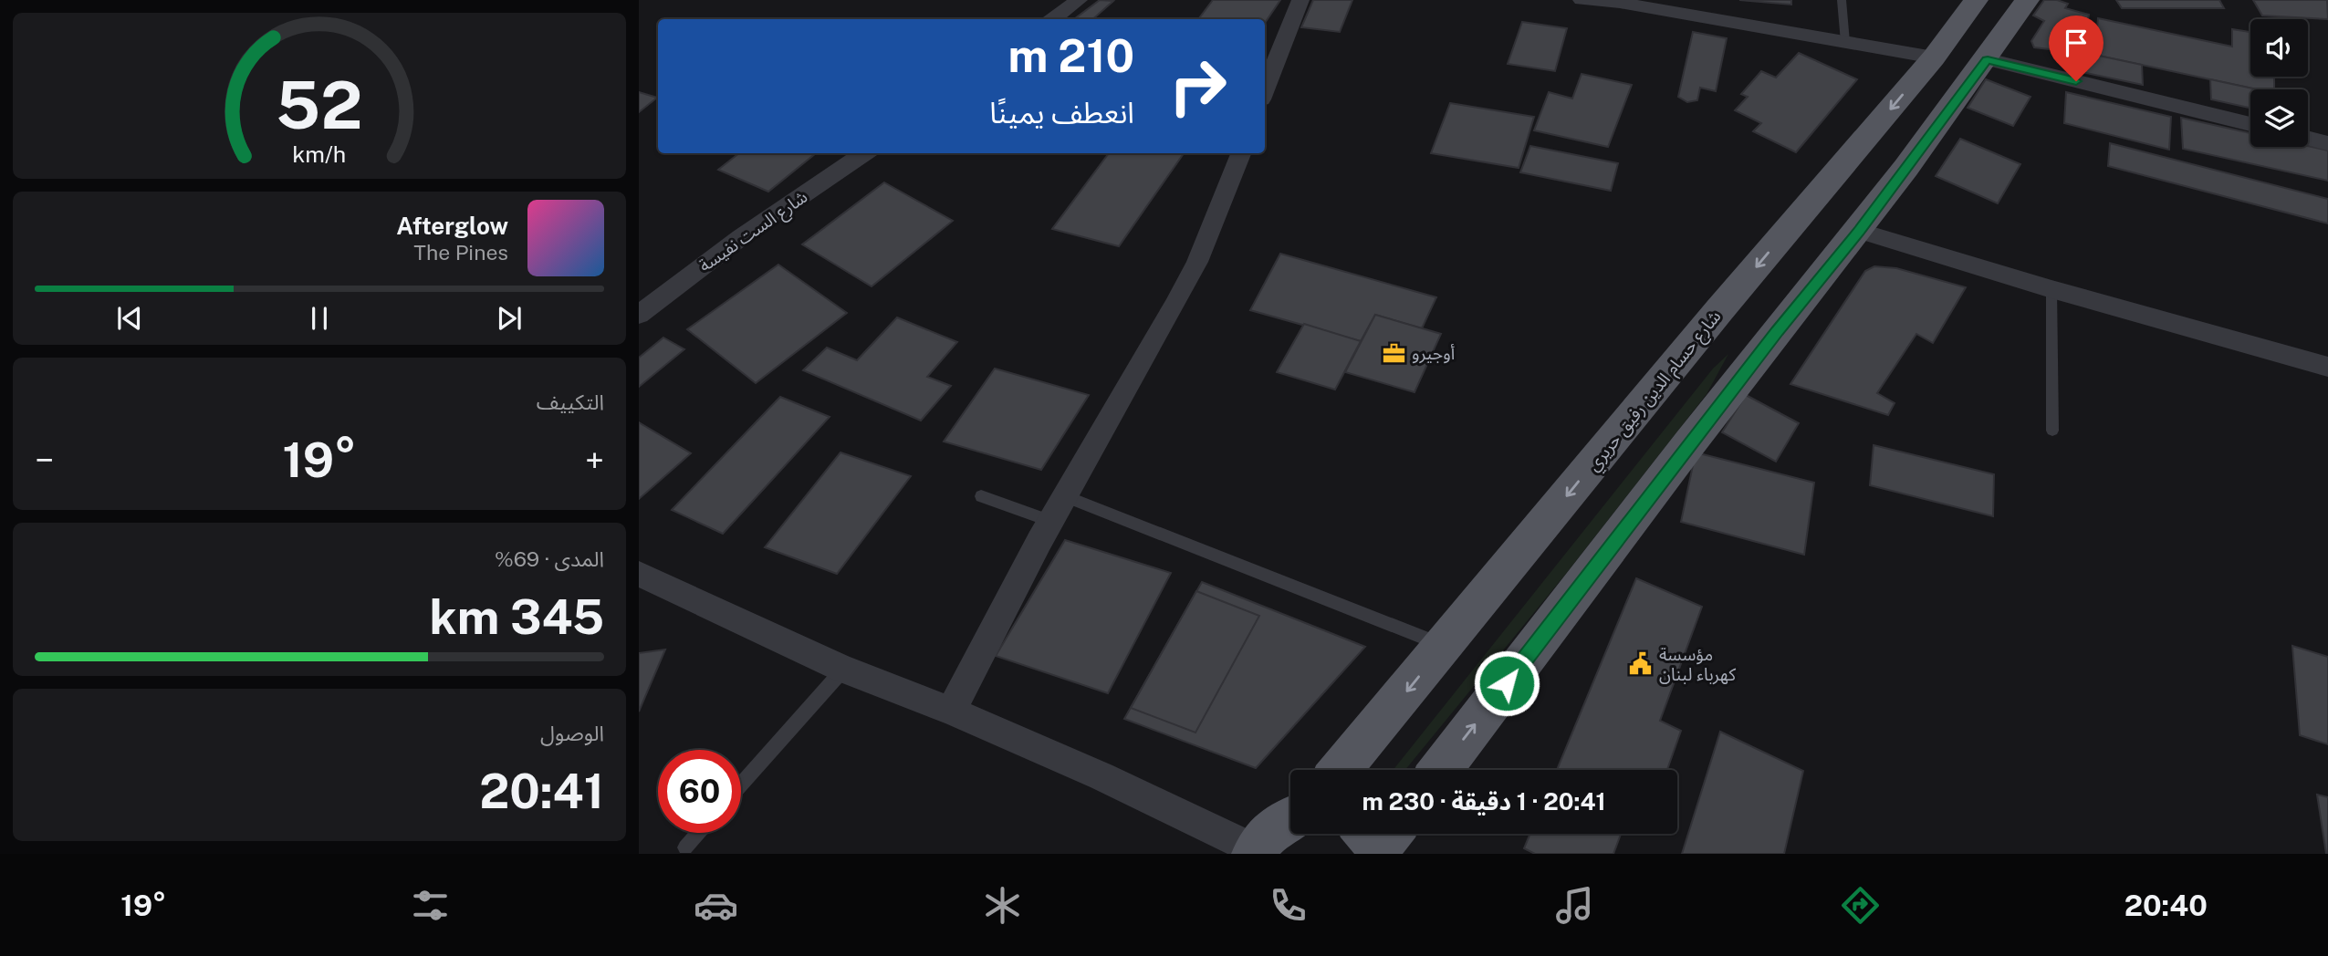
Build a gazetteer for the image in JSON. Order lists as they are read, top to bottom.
{
  "streets": {
    "main road": ["شارع حسام الدين رفيق حريري"],
    "street": ["شارع الست نفيسة"]
  },
  "places": {
    "office": ["أوجيرو"],
    "public building": ["مؤسسة كهرباء لبنان"]
  },
  "page": {
    "turn": ["210 m", "انعطف يمينًا"],
    "song": ["Afterglow", "The Pines"],
    "tile": [
      "التكييف",
      ["المدى · 69%", "345 km"],
      ["الوصول", "20:41"]
    ],
    "heat": ["−", "19°", "+"],
    "limit": "60",
    "trip": "20:41 · 1 دقيقة · 230 m",
    "tabs": ["20:40", "19°"],
    "gauge": ["52", "km/h"]
  }
}
